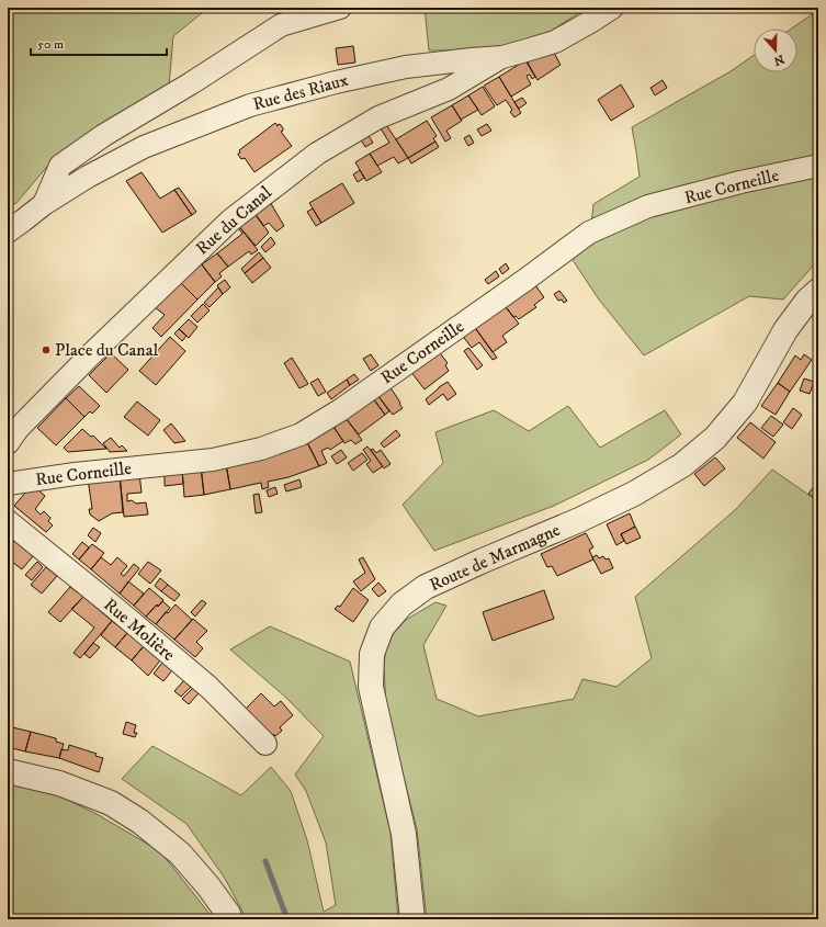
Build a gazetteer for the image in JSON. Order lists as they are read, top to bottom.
{
  "streets": {
    "street": [
      "Rue des Riaux",
      "Rue Corneille",
      "Rue du Canal",
      "Route de Marmagne",
      "Rue Molière"
    ]
  },
  "crossings": [
    ["Rue des Riaux", "Rue du Canal"]
  ],
  "places": ["Place du Canal"],
  "scale_bar": "50 m",
  "north": "bottom"
}
